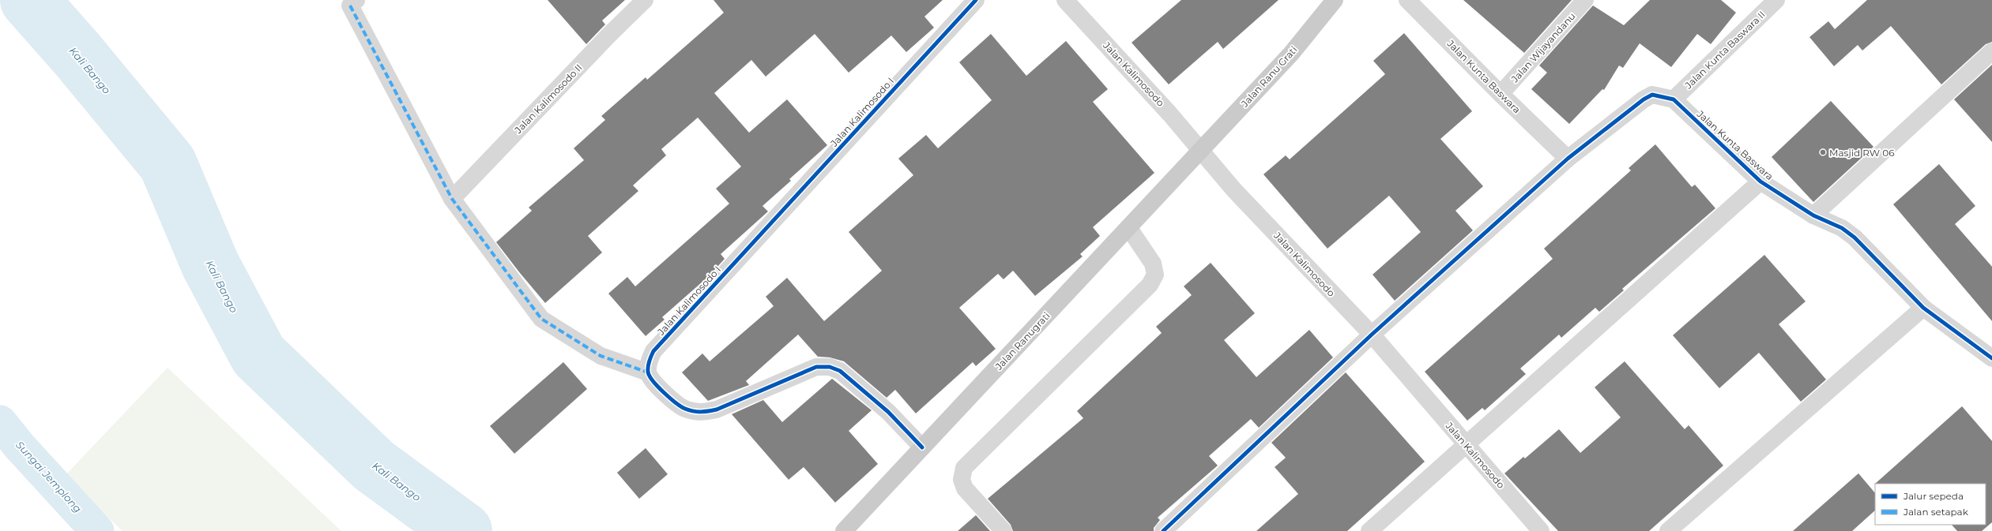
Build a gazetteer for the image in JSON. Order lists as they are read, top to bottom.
{
  "streets": {
    "main road": ["Jalan Ranu Grati", "Jalan Ranugrati"],
    "street": [
      "Jalan Wijayandanu",
      "Jalan Kunta Baswara II",
      "Jalan Kalimosodo",
      "Jalan Kunta Baswara",
      "Jalan Kalimosodo II",
      "Jalan Kalimosodo I"
    ]
  },
  "crossings": [
    ["Jalan Wijayandanu", "Jalan Kunta Baswara"],
    ["Jalan Kunta Baswara II", "Jalan Kunta Baswara"],
    ["Jalan Kalimosodo", "Jalan Ranu Grati"],
    ["Jalan Kalimosodo", "Jalan Ranugrati"],
    ["Jalan Ranu Grati", "Jalan Ranugrati"]
  ],
  "water": ["Kali Bango", "Sungai Jemplong"],
  "places": ["Masjid RW 06"],
  "legend": ["Jalur sepeda", "Jalan setapak"]
}
